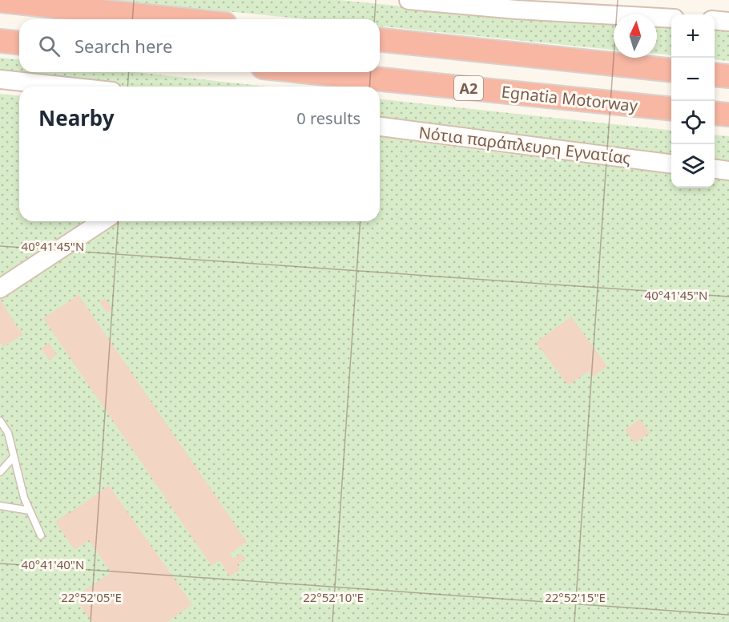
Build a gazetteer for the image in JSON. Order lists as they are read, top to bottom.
{
  "streets": {
    "highway": ["Α2", "Egnatia Motorway"],
    "street": ["Νότια παράπλευρη Εγνατίας"]
  },
  "north": "top",
  "page": {
    "map_buttons": ["+", "−"],
    "search": "Search here",
    "heading": ["Nearby", "0 results"]
  },
  "coordinates": [
    "40°41'45\"N",
    "40°41'40\"N",
    "22°52'05\"E",
    "22°52'10\"E",
    "22°52'15\"E"
  ]
}
